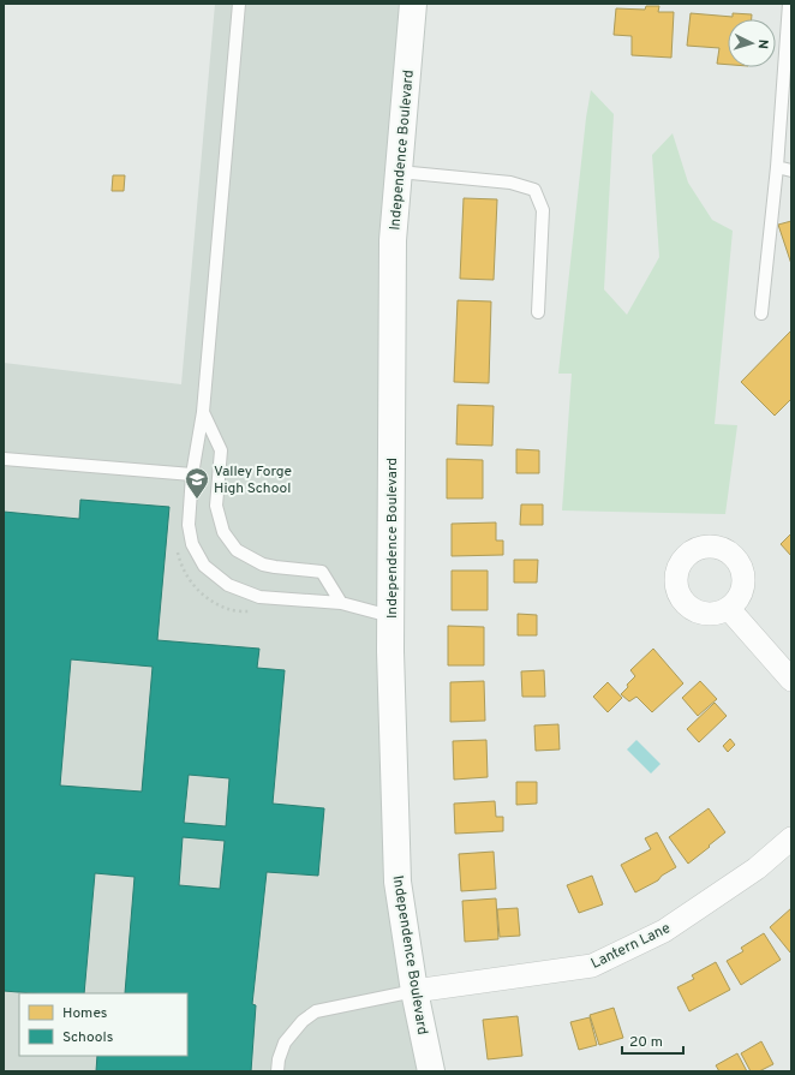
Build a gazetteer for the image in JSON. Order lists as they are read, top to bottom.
{
  "streets": {
    "street": ["Independence Boulevard", "Lantern Lane"]
  },
  "crossings": [
    ["Independence Boulevard", "Lantern Lane"]
  ],
  "places": {
    "school or university": ["Valley Forge High School"]
  },
  "legend": ["Homes", "Schools"],
  "scale_bar": "20 m",
  "north": "right"
}
